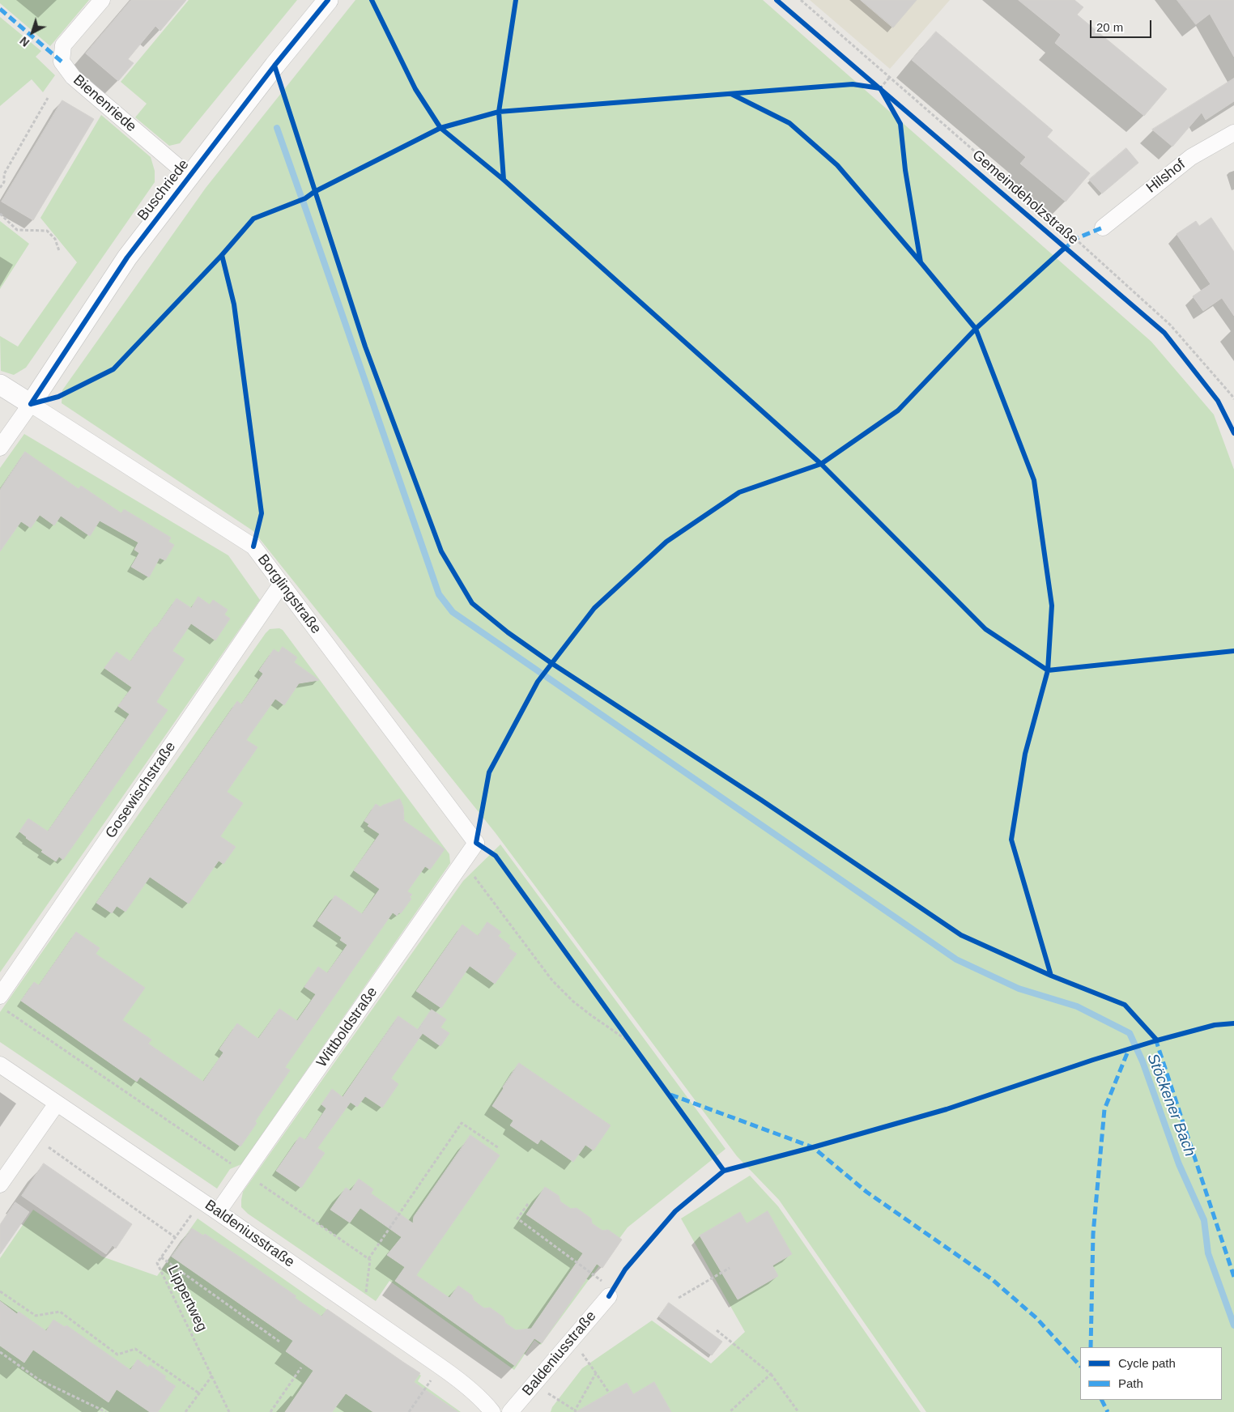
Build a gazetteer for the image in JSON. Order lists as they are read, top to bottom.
{
  "streets": {
    "street": [
      "Bienenriede",
      "Hilshof",
      "Buschriede",
      "Borglingstraße",
      "Gosewischstraße",
      "Wittboldstraße",
      "Baldeniusstraße"
    ],
    "path": ["Lippertweg"],
    "cycle path": ["Gemeindeholzstraße"]
  },
  "crossings": [
    ["Bienenriede", "Buschriede"],
    ["Buschriede", "Borglingstraße"],
    ["Borglingstraße", "Gosewischstraße"],
    ["Borglingstraße", "Wittboldstraße"],
    ["Wittboldstraße", "Baldeniusstraße"],
    ["Baldeniusstraße", "Lippertweg"]
  ],
  "water": ["Stöckener Bach"],
  "legend": ["Cycle path", "Path"],
  "scale_bar": "20 m",
  "north": "bottom left"
}
